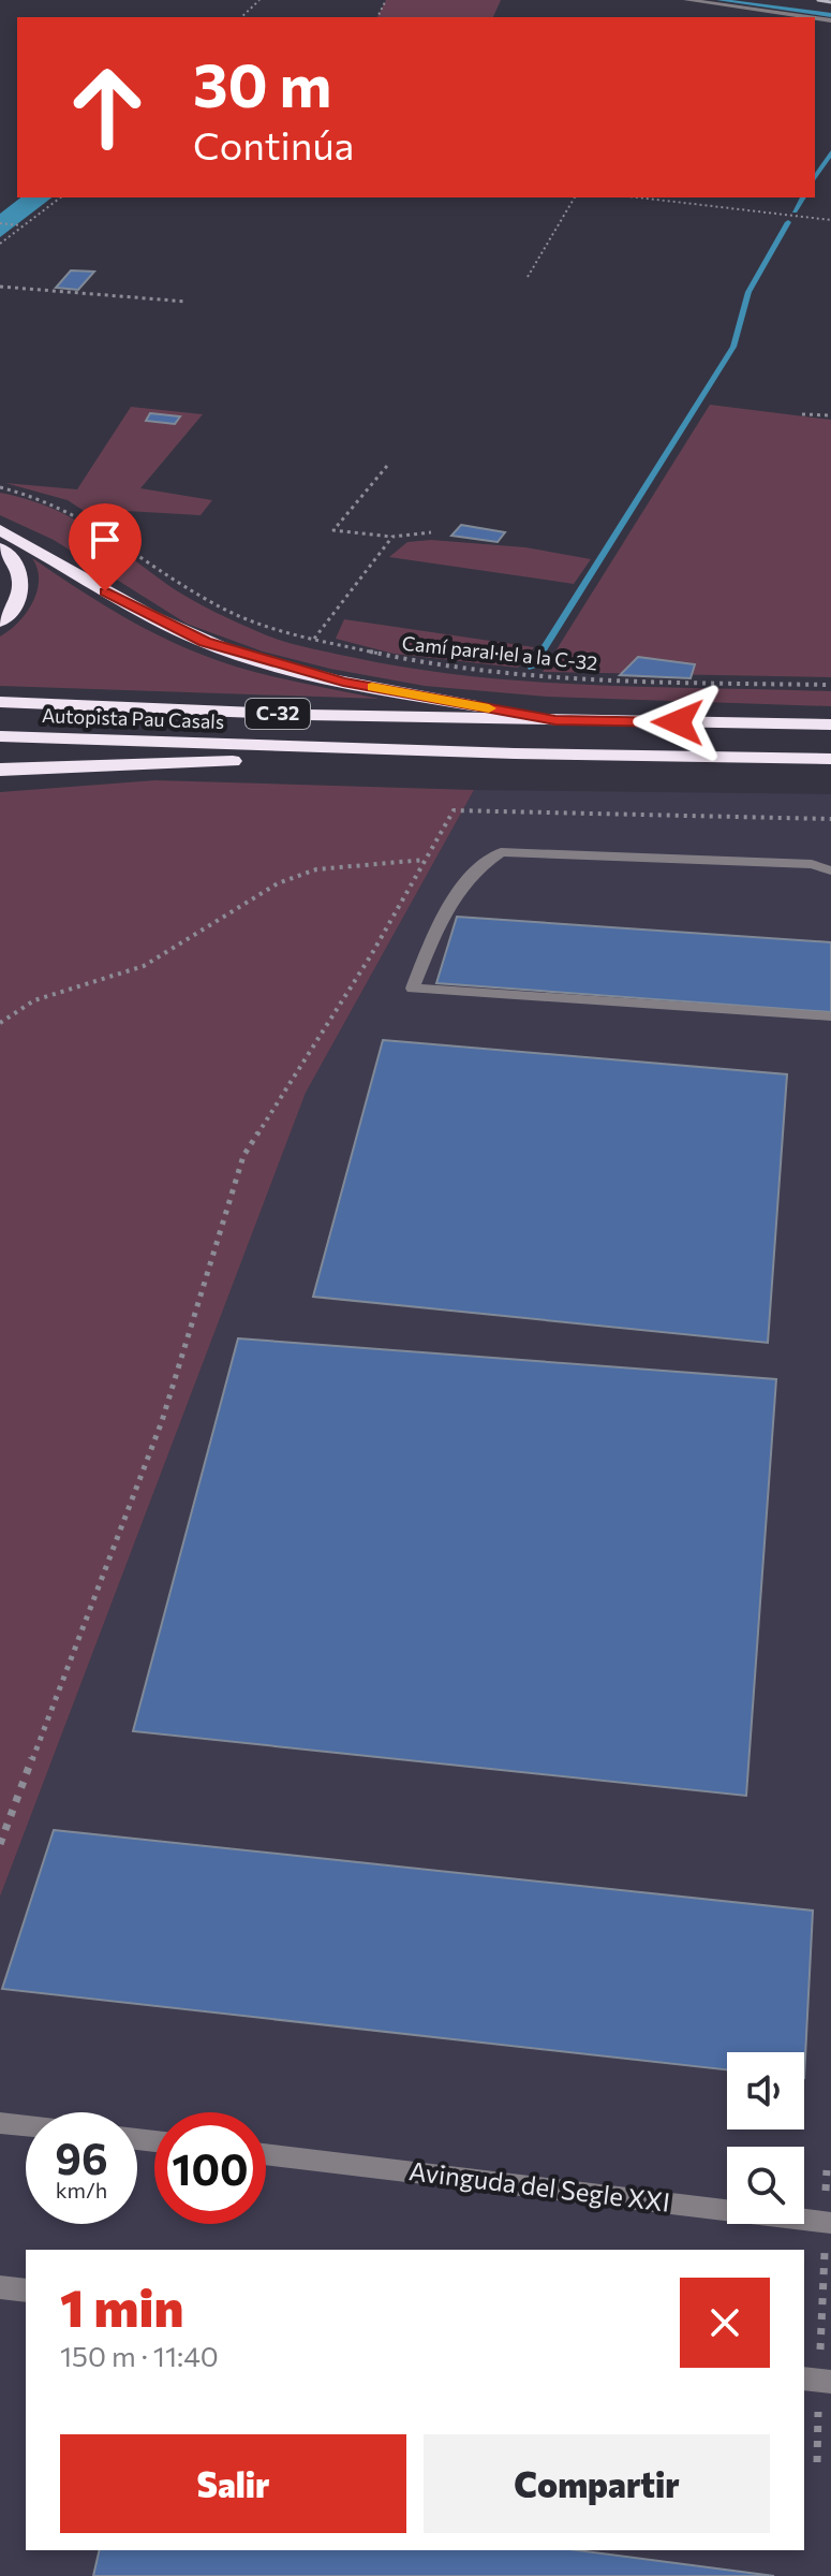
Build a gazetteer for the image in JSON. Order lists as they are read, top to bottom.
{
  "streets": {
    "highway": ["C-32", "Autopista Pau Casals"],
    "street": ["Avinguda del Segle XXI"],
    "path": ["Camí paral·lel a la C-32"]
  },
  "page": {
    "turn": ["30 m", "Continúa"],
    "speed": "96 km/h",
    "limit": "100",
    "heading": ["1 min", "150 m · 11:40"],
    "buttons": ["Salir", "Compartir"]
  }
}
